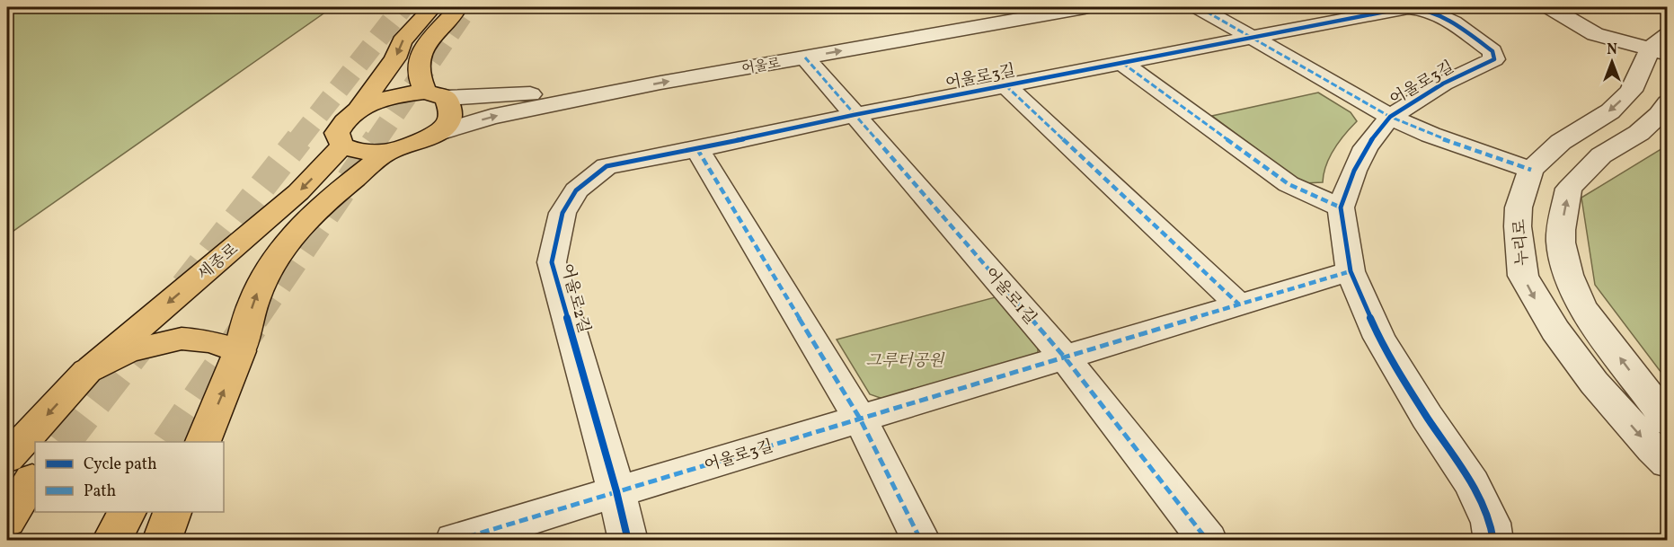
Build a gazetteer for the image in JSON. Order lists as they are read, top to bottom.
{
  "streets": {
    "main road": ["세종로"],
    "street": [
      "어울로",
      "어울로3길",
      "누리로",
      "어울로1길",
      "어울로2길"
    ]
  },
  "crossings": [
    ["어울로", "어울로1길"],
    ["어울로3길", "어울로1길"],
    ["어울로3길", "어울로2길"],
    ["어울로1길", "어울로2길"]
  ],
  "parks": ["그루터공원"],
  "legend": ["Cycle path", "Path"],
  "north": "top"
}
